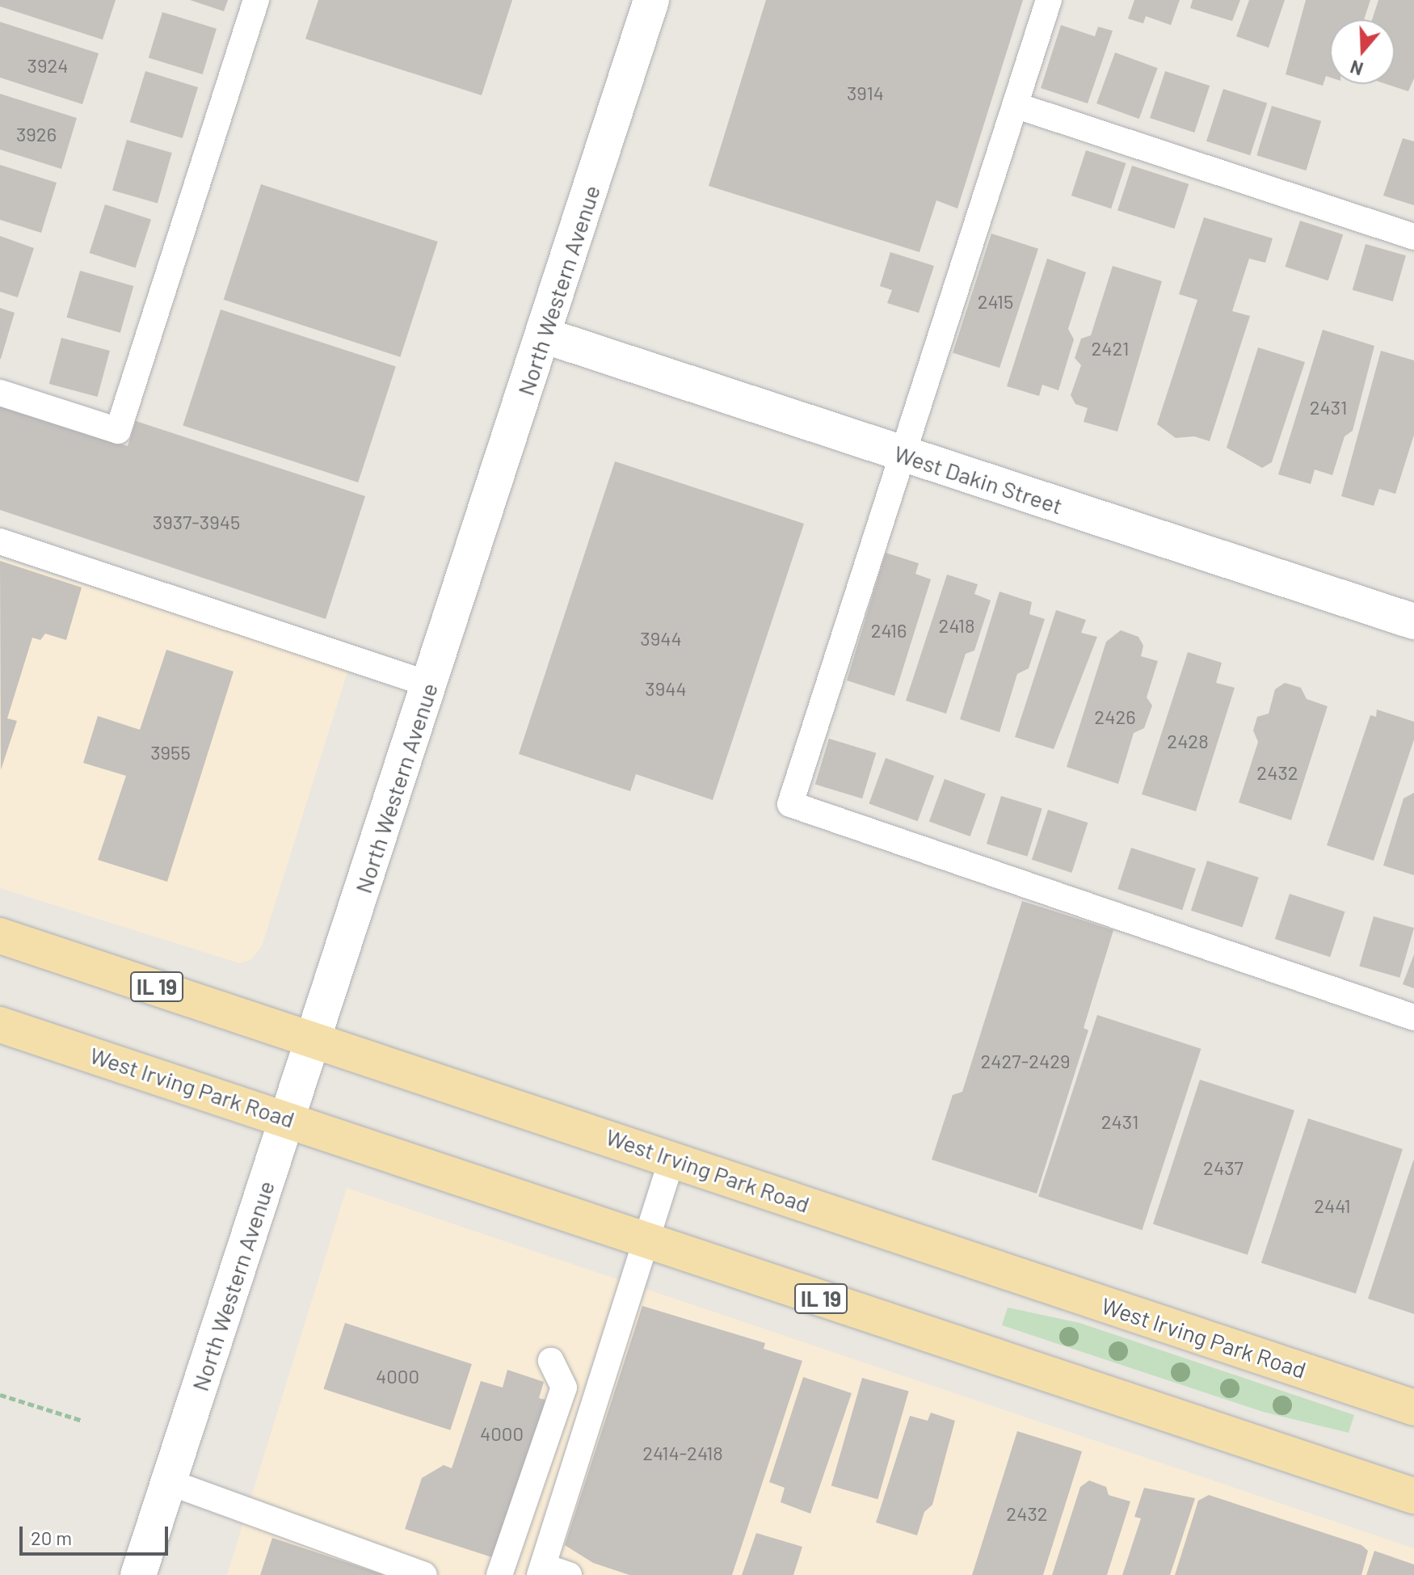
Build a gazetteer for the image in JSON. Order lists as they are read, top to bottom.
{
  "streets": {
    "main road": [
      "North Western Avenue",
      "West Dakin Street",
      "IL 19",
      "West Irving Park Road"
    ]
  },
  "crossings": [
    ["North Western Avenue", "West Dakin Street"],
    ["North Western Avenue", "West Irving Park Road"]
  ],
  "house_numbers": [
    "3924",
    "3914",
    "3926",
    "2415",
    "2421",
    "2431",
    "3937-3945",
    "2418",
    "2416",
    "3944",
    "3944",
    "2426",
    "2428",
    "3955",
    "2432",
    "2427-2429",
    "2431",
    "2437",
    "2441",
    "4000",
    "4000",
    "2414-2418",
    "2432"
  ],
  "scale_bar": "20 m",
  "north": "bottom"
}
